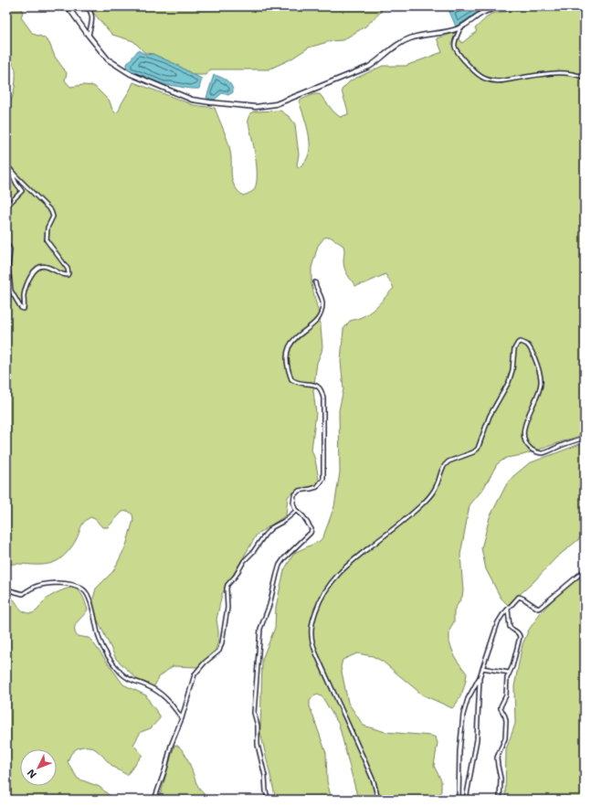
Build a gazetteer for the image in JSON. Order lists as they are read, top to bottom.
{
  "north": "bottom left"
}
